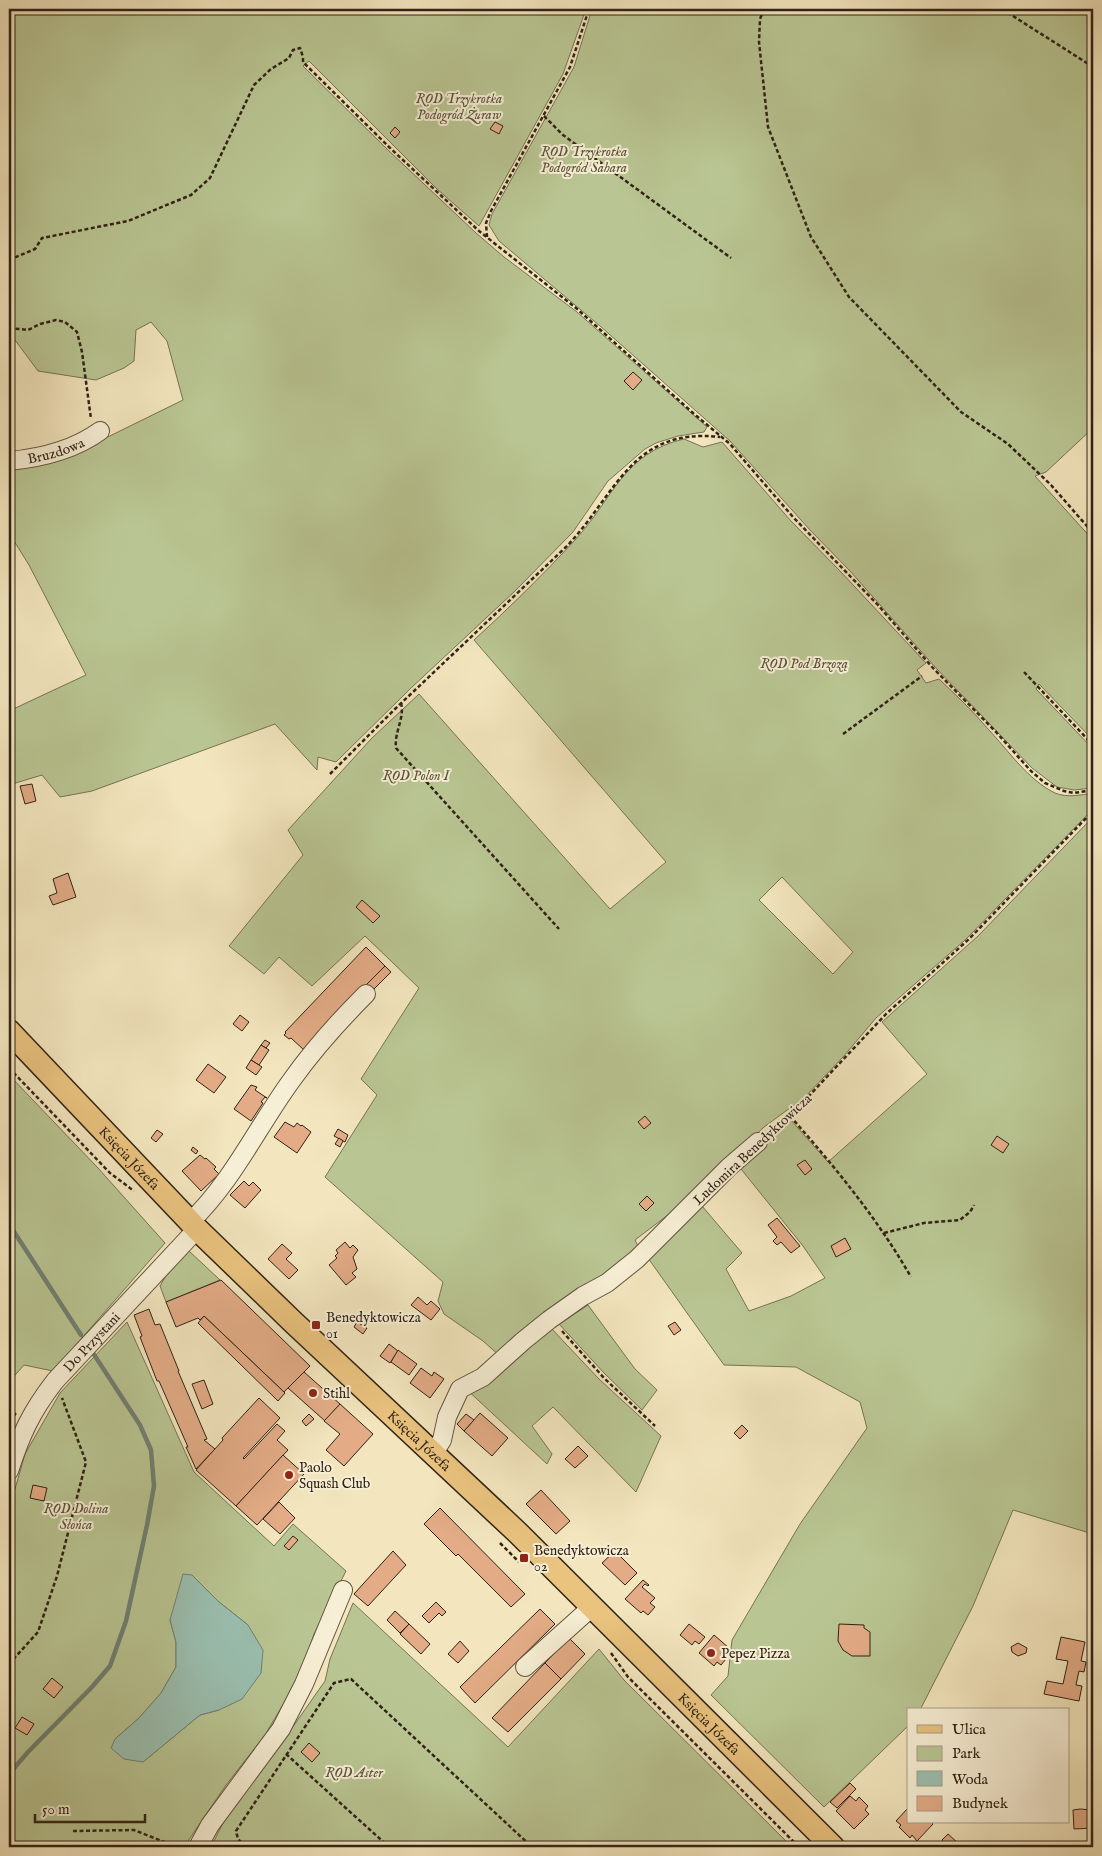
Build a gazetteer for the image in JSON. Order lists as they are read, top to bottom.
{
  "streets": {
    "main road": ["Księcia Józefa"],
    "street": ["Bruzdowa", "Ludomira Benedyktowicza", "Do Przystani"]
  },
  "crossings": [
    ["Ludomira Benedyktowicza", "Księcia Józefa"],
    ["Księcia Józefa", "Do Przystani"]
  ],
  "parks": [
    "ROD Trzykrotka Podogród Żuraw",
    "ROD Trzykrotka Podogród Sahara",
    "ROD Pod Brzozą",
    "ROD Polon I",
    "ROD Dolina Słońca",
    "ROD Aster"
  ],
  "places": {
    "transit": ["Benedyktowicza 01", "Benedyktowicza 02"],
    "other": ["Stihl", "Paolo Squash Club", "Pepez Pizza"]
  },
  "legend": [
    "Ulica",
    "Park",
    "Woda",
    "Budynek"
  ],
  "scale_bar": "50 m"
}
